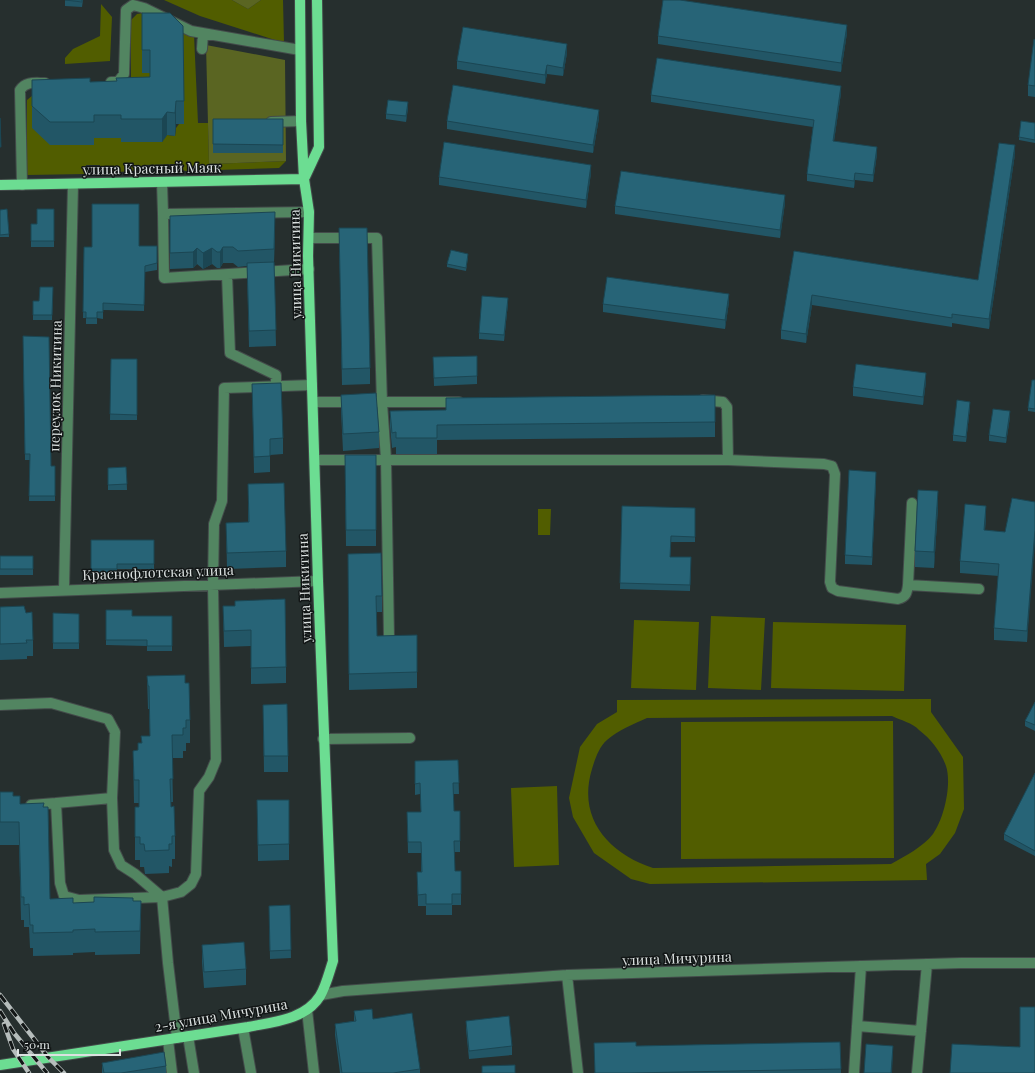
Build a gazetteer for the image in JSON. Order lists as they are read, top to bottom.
{
  "streets": {
    "main road": ["улица Красный Маяк", "улица Никитина", "2-я улица Мичурина"],
    "street": ["переулок Никитина", "Краснофлотская улица", "улица Мичурина"]
  },
  "crossings": [
    ["улица Красный Маяк", "улица Никитина"],
    ["улица Красный Маяк", "переулок Никитина"],
    ["улица Никитина", "Краснофлотская улица"],
    ["улица Никитина", "улица Мичурина"],
    ["улица Никитина", "2-я улица Мичурина"],
    ["переулок Никитина", "Краснофлотская улица"],
    ["улица Мичурина", "2-я улица Мичурина"]
  ],
  "scale_bar": "50 m"
}
